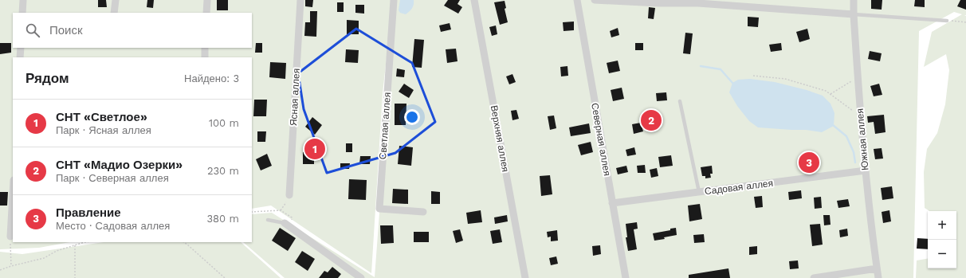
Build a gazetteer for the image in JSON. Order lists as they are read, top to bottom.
{
  "streets": {
    "street": [
      "Ясная аллея",
      "Светлая аллея",
      "Верхняя аллея",
      "Северная аллея",
      "Южная аллея",
      "Садовая аллея"
    ]
  },
  "crossings": [
    ["Северная аллея", "Садовая аллея"],
    ["Южная аллея", "Садовая аллея"]
  ],
  "page": {
    "search": "Поиск",
    "heading": ["Рядом", "Найдено: 3"],
    "list": [
      {
        "mark": "1",
        "name": "СНТ «Светлое»",
        "note": "Парк · Ясная аллея",
        "value": "100 m"
      },
      {
        "mark": "2",
        "name": "СНТ «Мадио Озерки»",
        "note": "Парк · Северная аллея",
        "value": "230 m"
      },
      {
        "mark": "3",
        "name": "Правление",
        "note": "Место · Садовая аллея",
        "value": "380 m"
      }
    ],
    "pins": ["2", "1", "3"],
    "map_buttons": ["+", "−"]
  }
}
